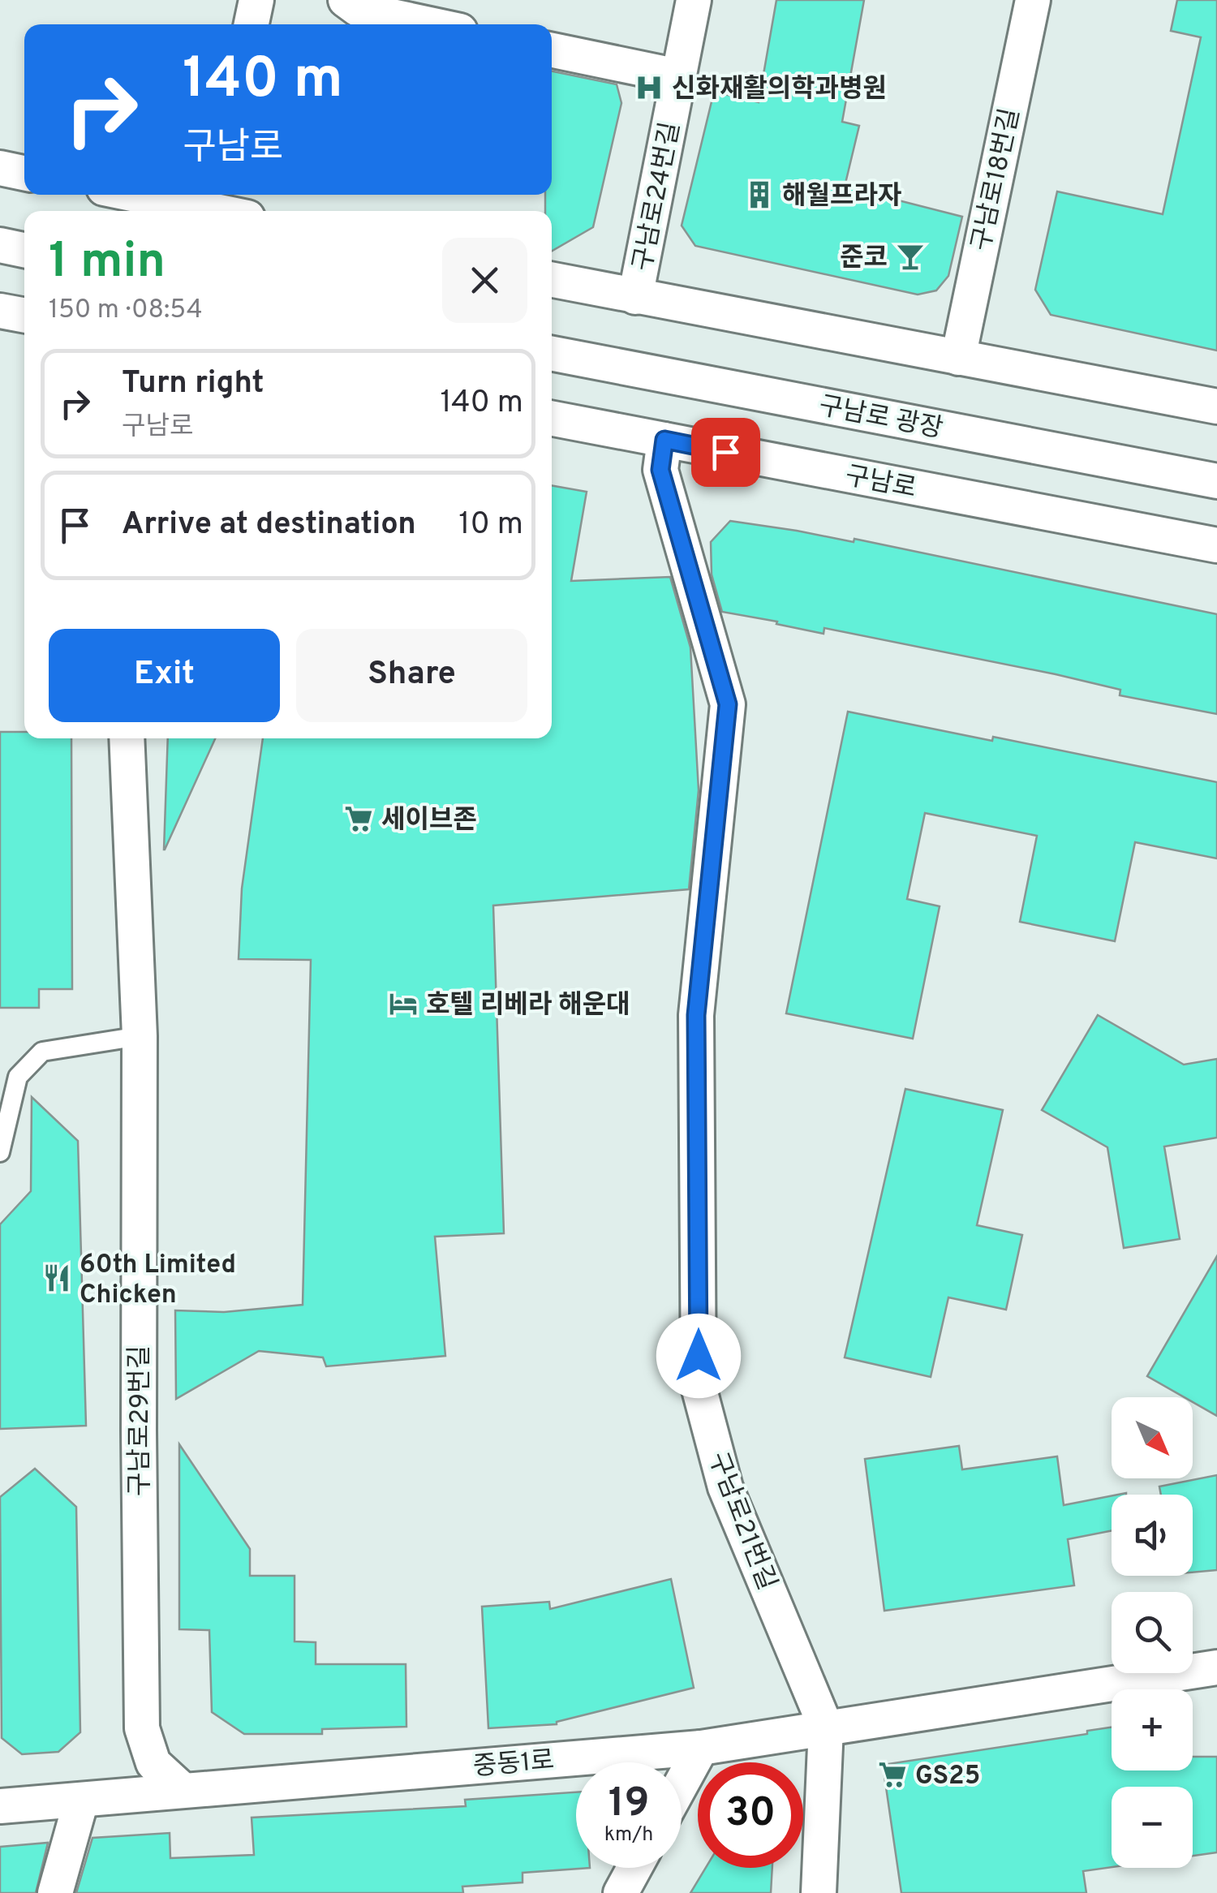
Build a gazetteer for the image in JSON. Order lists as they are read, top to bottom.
{
  "streets": {
    "street": [
      "구남로18번길",
      "구남로24번길",
      "구남로 광장",
      "구남로",
      "구남로29번길",
      "구남로21번길",
      "중동1로"
    ]
  },
  "crossings": [
    ["구남로", "구남로21번길"],
    ["구남로29번길", "중동1로"],
    ["구남로21번길", "중동1로"]
  ],
  "places": {
    "hospital": ["신화재활의학과병원"],
    "building": ["해월프라자"],
    "bar": ["준코"],
    "supermarket": ["세이브존", "GS25"],
    "hotel": ["호텔 리베라 해운대"],
    "restaurant": ["60th Limited Chicken"]
  },
  "north": "bottom right",
  "page": {
    "turn": ["140 m", "구남로"],
    "heading": ["1 min", "150 m · 08:54"],
    "list": [
      {
        "name": "Turn right",
        "note": "구남로",
        "value": "140 m"
      },
      {
        "name": "Arrive at destination",
        "value": "10 m"
      }
    ],
    "buttons": ["Exit", "Share"],
    "map_buttons": ["+", "−"],
    "speed": "19 km/h",
    "limit": "30"
  }
}
